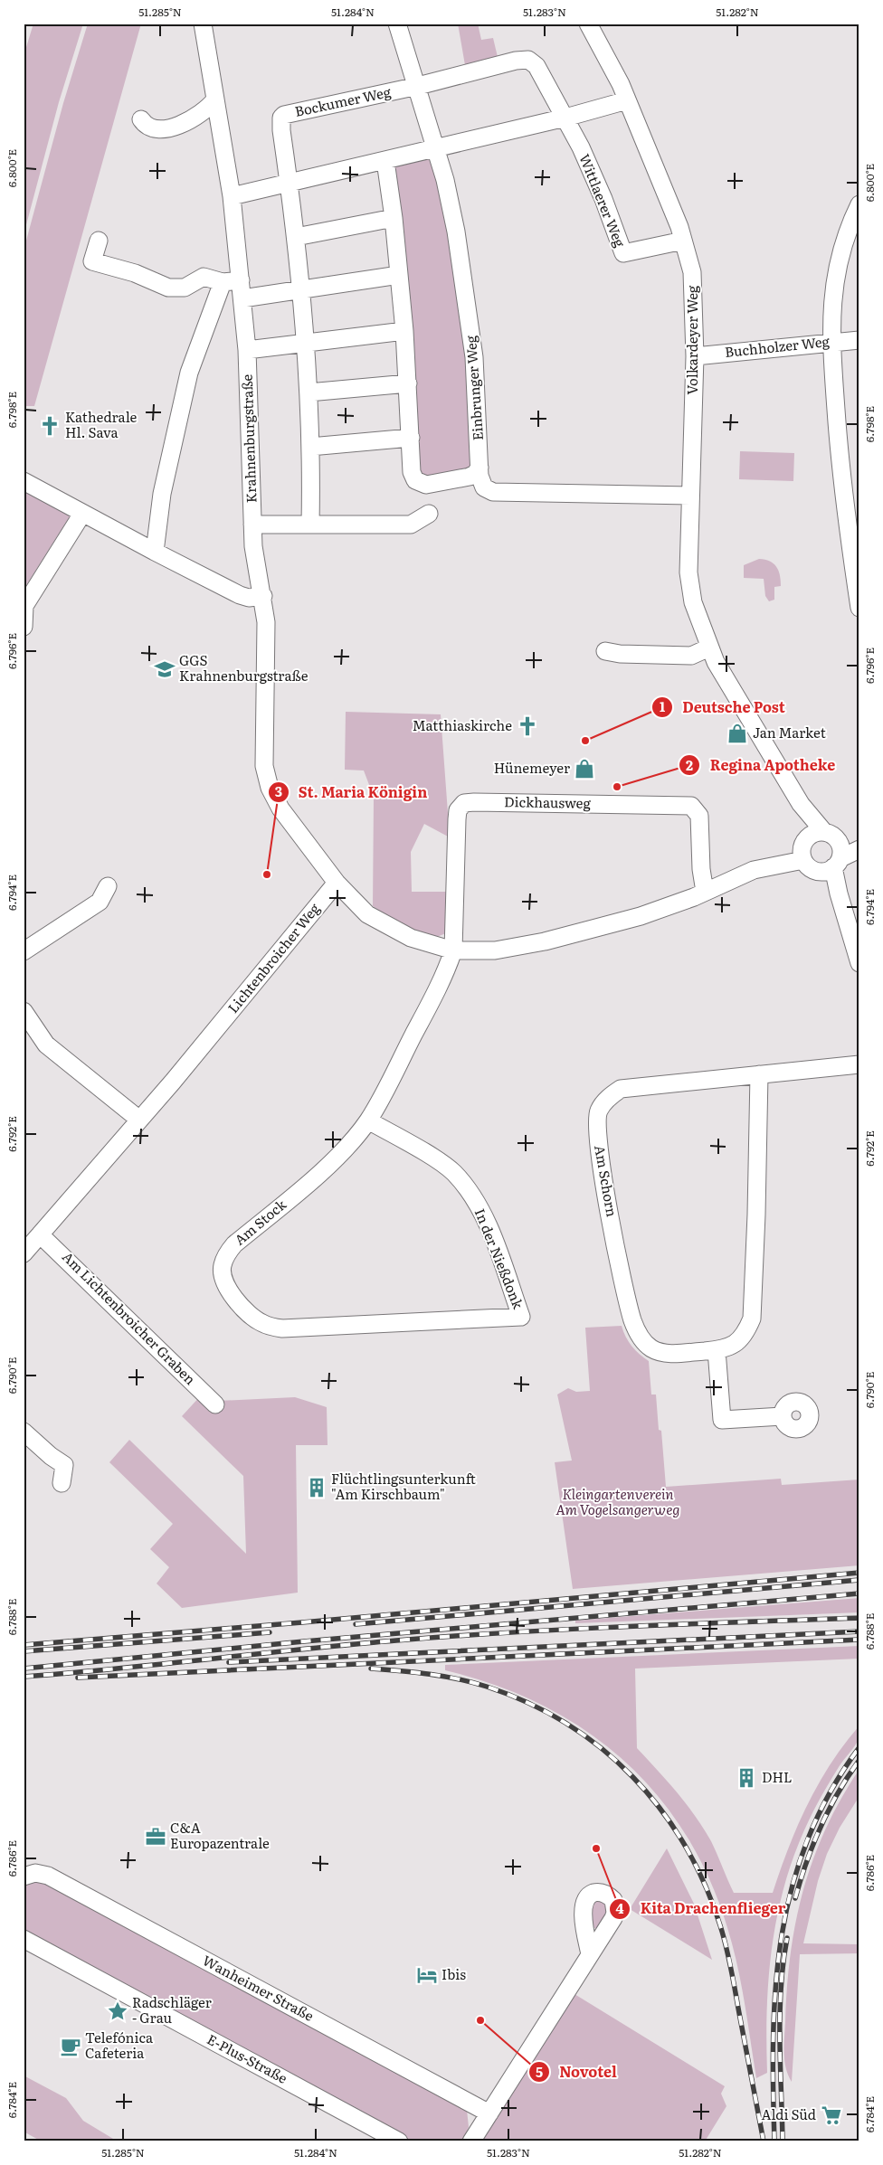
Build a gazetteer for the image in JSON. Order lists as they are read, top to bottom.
{
  "streets": {
    "street": [
      "Bockumer Weg",
      "Wittlaerer Weg",
      "Volkardeyer Weg",
      "Buchholzer Weg",
      "Einbrunger Weg",
      "Krahnenburgstraße",
      "Dickhausweg",
      "Lichtenbroicher Weg",
      "Am Schorn",
      "Am Stock",
      "In der Nießdonk",
      "Am Lichtenbroicher Graben",
      "Wanheimer Straße",
      "E-Plus-Straße"
    ]
  },
  "crossings": [
    ["Bockumer Weg", "Wittlaerer Weg"],
    ["Bockumer Weg", "Einbrunger Weg"],
    ["Wittlaerer Weg", "Volkardeyer Weg"],
    ["Wittlaerer Weg", "Einbrunger Weg"],
    ["Volkardeyer Weg", "Buchholzer Weg"],
    ["Volkardeyer Weg", "Einbrunger Weg"],
    ["Krahnenburgstraße", "Lichtenbroicher Weg"],
    ["Dickhausweg", "Am Stock"],
    ["Lichtenbroicher Weg", "Am Lichtenbroicher Graben"],
    ["Am Stock", "In der Nießdonk"]
  ],
  "parks": ["Kleingartenverein Am Vogelsangerweg"],
  "places": {
    "church": ["Kathedrale Hl. Sava", "Matthiaskirche"],
    "school or university": ["GGS Krahnenburgstraße"],
    "shop": ["Jan Market", "Hünemeyer"],
    "other": [
      "Deutsche Post",
      "Regina Apotheke",
      "St. Maria Königin",
      "Kita Drachenflieger",
      "Novotel"
    ],
    "building": ["Flüchtlingsunterkunft \"Am Kirschbaum\"", "DHL"],
    "office": ["C&A Europazentrale"],
    "hotel": ["Ibis"],
    "place": ["Radschläger - Grau"],
    "cafe": ["Telefónica Cafeteria"],
    "supermarket": ["Aldi Süd"]
  },
  "coordinates": [
    "51.285°N",
    "51.284°N",
    "51.283°N",
    "51.282°N",
    "6.800°E",
    "6.798°E",
    "6.796°E",
    "6.794°E",
    "6.792°E",
    "6.790°E",
    "6.788°E",
    "6.786°E",
    "6.784°E"
  ]
}
